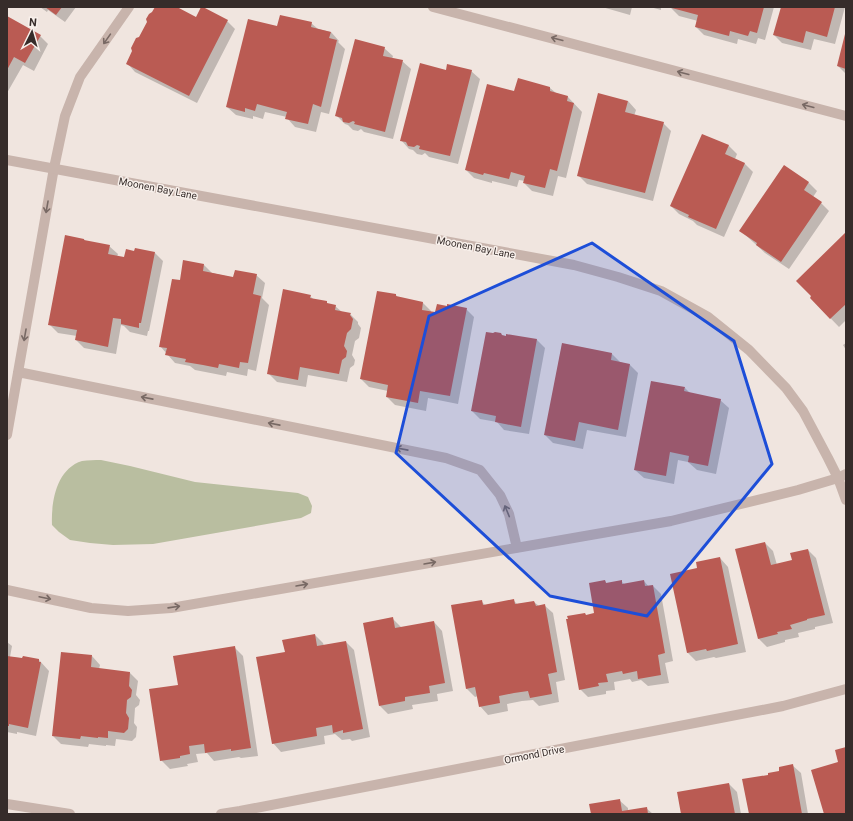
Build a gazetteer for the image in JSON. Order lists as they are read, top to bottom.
{
  "streets": {
    "street": ["Moonen Bay Lane", "Ormond Drive"]
  },
  "north": "top"
}
